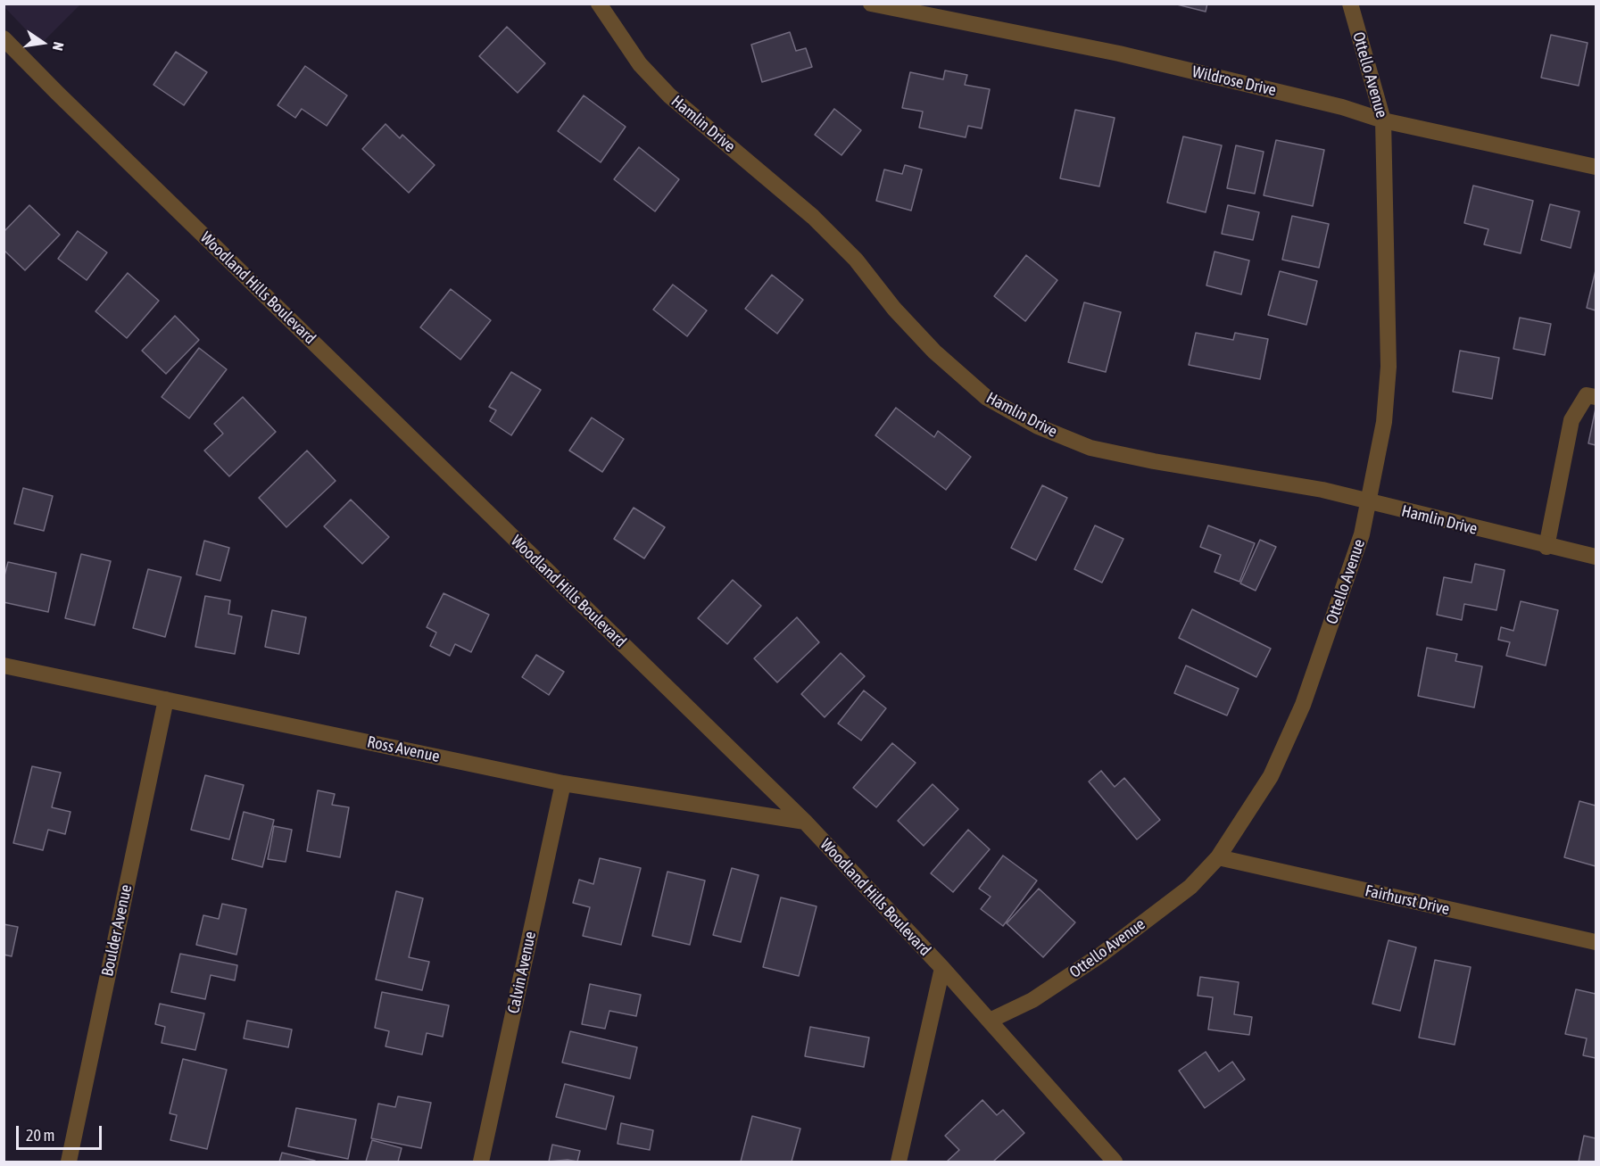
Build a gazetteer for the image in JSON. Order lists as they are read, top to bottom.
{
  "streets": {
    "street": [
      "Ottello Avenue",
      "Wildrose Drive",
      "Hamlin Drive",
      "Woodland Hills Boulevard",
      "Ross Avenue",
      "Fairhurst Drive",
      "Boulder Avenue",
      "Calvin Avenue"
    ]
  },
  "crossings": [
    ["Ottello Avenue", "Wildrose Drive"],
    ["Ottello Avenue", "Hamlin Drive"],
    ["Ottello Avenue", "Woodland Hills Boulevard"],
    ["Ottello Avenue", "Fairhurst Drive"],
    ["Woodland Hills Boulevard", "Ross Avenue"],
    ["Ross Avenue", "Boulder Avenue"],
    ["Ross Avenue", "Calvin Avenue"]
  ],
  "scale_bar": "20 m",
  "north": "right"
}
